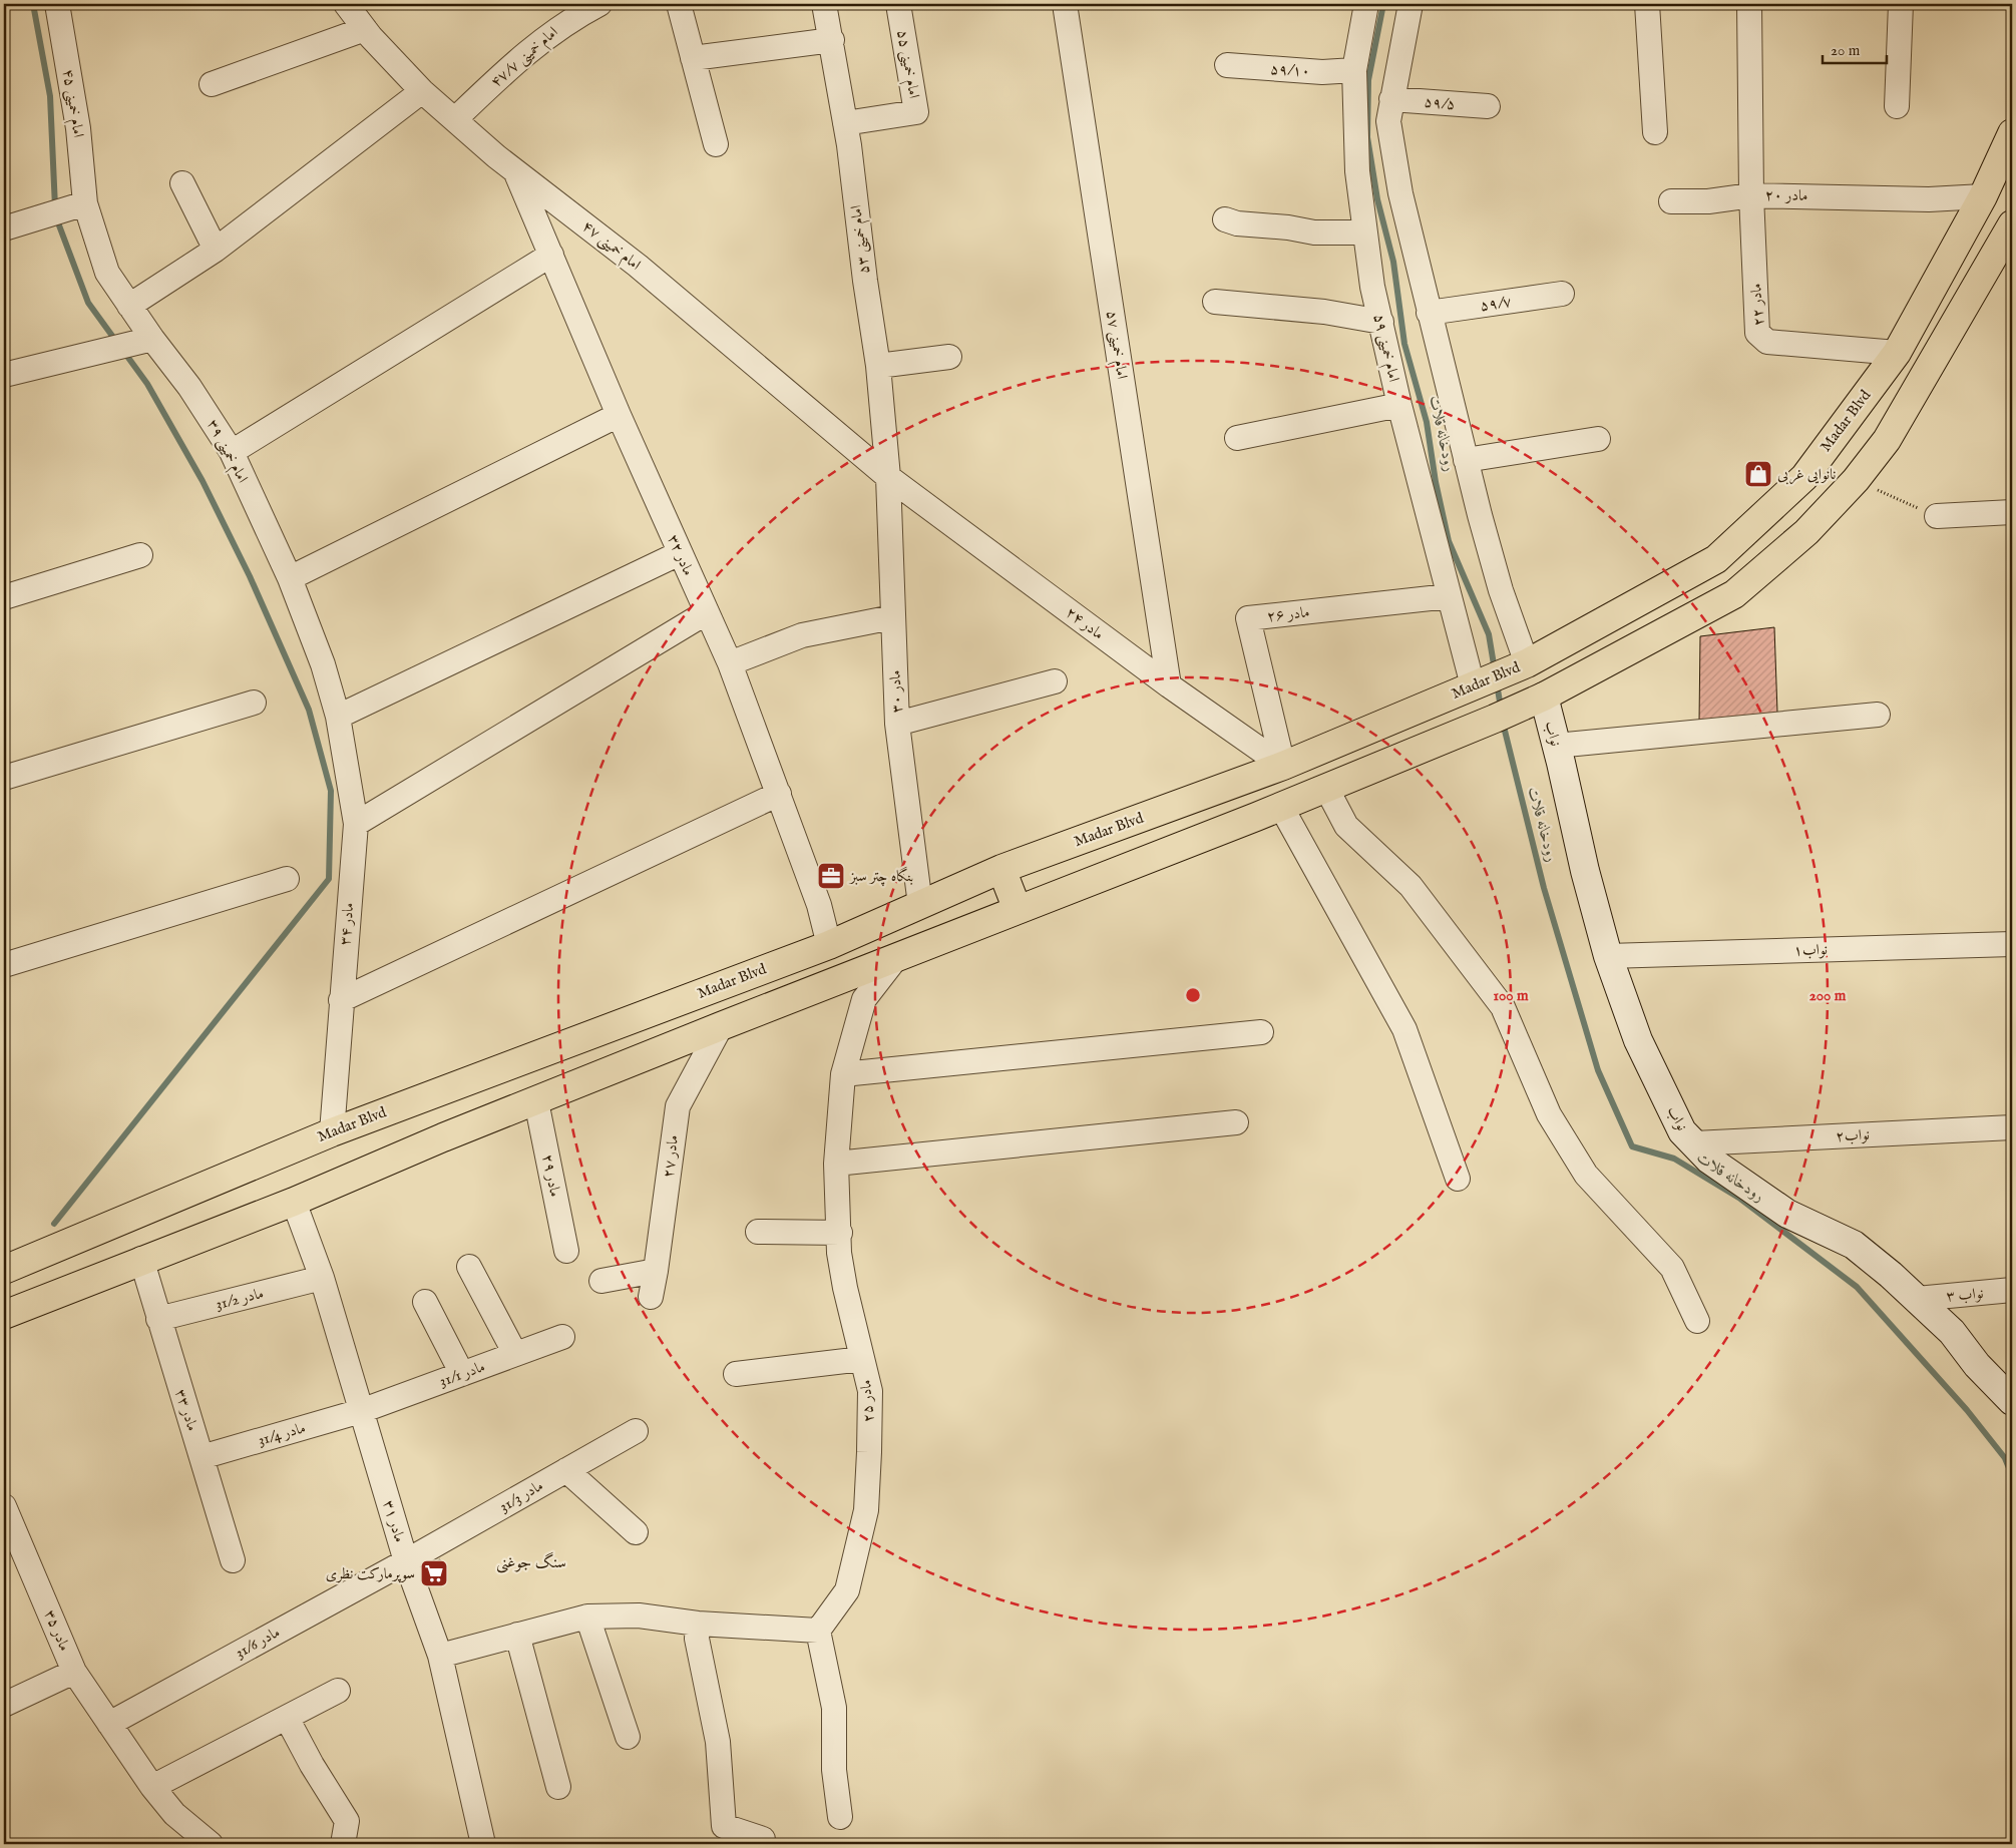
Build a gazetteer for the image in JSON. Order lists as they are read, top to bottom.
{
  "streets": {
    "main road": ["Madar Blvd"],
    "street": [
      "امام خمینی ۴۷/۷",
      "امام خمینی ۵۵",
      "۵۹/۱۰",
      "امام خمینی ۴۵",
      "۵۹/۵",
      "مادر ۲۰",
      "امام خمینی ۵۳",
      "امام خمینی ۴۷",
      "۵۹/۷",
      "مادر ۲۲",
      "امام خمینی ۵۷",
      "امام خمینی ۵۹",
      "امام خمینی ۳۹",
      "مادر ۳۲",
      "مادر ۲۶",
      "مادر ۲۴",
      "مادر ۳۰",
      "نواب",
      "مادر ۳۴",
      "نواب۱",
      "نواب۲",
      "مادر ۲۷",
      "مادر ۲۹",
      "نواب ۳",
      "مادر 31/2",
      "مادر 31/1",
      "مادر ۲۵",
      "مادر ۳۳",
      "مادر 31/4",
      "مادر 31/3",
      "مادر ۳۱",
      "مادر ۳۵",
      "مادر 31/6"
    ]
  },
  "crossings": [
    ["امام خمینی ۴۷/۷", "امام خمینی ۴۷"],
    ["امام خمینی ۵۵", "امام خمینی ۵۳"],
    ["۵۹/۱۰", "امام خمینی ۵۹"],
    ["امام خمینی ۴۵", "امام خمینی ۳۹"],
    ["مادر ۲۰", "مادر ۲۲"],
    ["مادر ۲۰", "Madar Blvd"],
    ["امام خمینی ۵۳", "امام خمینی ۴۷"],
    ["امام خمینی ۵۳", "مادر ۲۴"],
    ["امام خمینی ۵۳", "مادر ۳۰"],
    ["امام خمینی ۴۷", "مادر ۳۲"],
    ["امام خمینی ۴۷", "مادر ۲۴"],
    ["امام خمینی ۴۷", "مادر ۳۰"],
    ["مادر ۲۲", "Madar Blvd"],
    ["امام خمینی ۵۷", "مادر ۲۴"],
    ["امام خمینی ۵۹", "Madar Blvd"],
    ["امام خمینی ۵۹", "مادر ۲۶"],
    ["Madar Blvd", "مادر ۳۲"],
    ["Madar Blvd", "مادر ۲۶"],
    ["Madar Blvd", "مادر ۲۴"],
    ["Madar Blvd", "مادر ۳۰"],
    ["Madar Blvd", "مادر ۳۴"],
    ["امام خمینی ۳۹", "مادر ۳۴"],
    ["مادر ۲۶", "مادر ۲۴"],
    ["مادر ۲۴", "مادر ۳۰"],
    ["نواب", "نواب۱"],
    ["نواب", "نواب۲"],
    ["نواب", "نواب ۳"],
    ["مادر 31/2", "مادر ۳۳"],
    ["مادر 31/2", "مادر ۳۱"],
    ["مادر 31/1", "مادر 31/4"],
    ["مادر 31/1", "مادر ۳۱"],
    ["مادر ۳۳", "مادر 31/4"],
    ["مادر 31/4", "مادر ۳۱"],
    ["مادر 31/3", "مادر ۳۱"],
    ["مادر 31/3", "مادر 31/6"],
    ["مادر ۳۱", "مادر 31/6"],
    ["مادر ۳۵", "مادر 31/6"]
  ],
  "districts": ["سنگ جوغنی"],
  "water": ["رودخانه قلات"],
  "places": {
    "shop": ["نانوایی غربی"],
    "office": ["بنگاه چتر سبز"],
    "supermarket": ["سوپرمارکت نظری"]
  },
  "scale_bar": "20 m",
  "rings": ["100 m", "200 m"]
}
